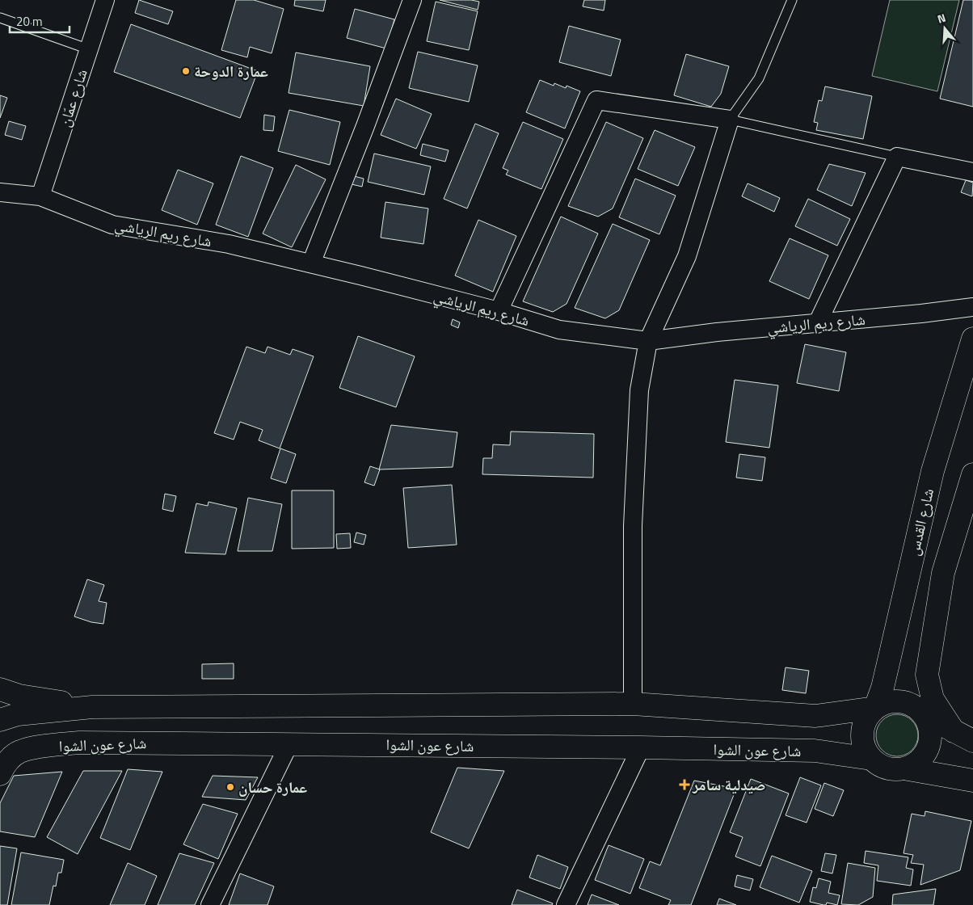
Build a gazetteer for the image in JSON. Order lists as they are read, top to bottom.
{
  "streets": {
    "main road": ["شارع القدس", "شارع عون الشوا"],
    "street": ["شارع عمّان", "شارع ريم الرياشي"]
  },
  "crossings": [
    ["شارع عمّان", "شارع ريم الرياشي"],
    ["شارع القدس", "شارع عون الشوا"]
  ],
  "places": {
    "other": ["عمارة الدوحة", "عمارة حسان"],
    "health": ["صيدلية سامر"]
  },
  "scale_bar": "20 m",
  "north": "top"
}
